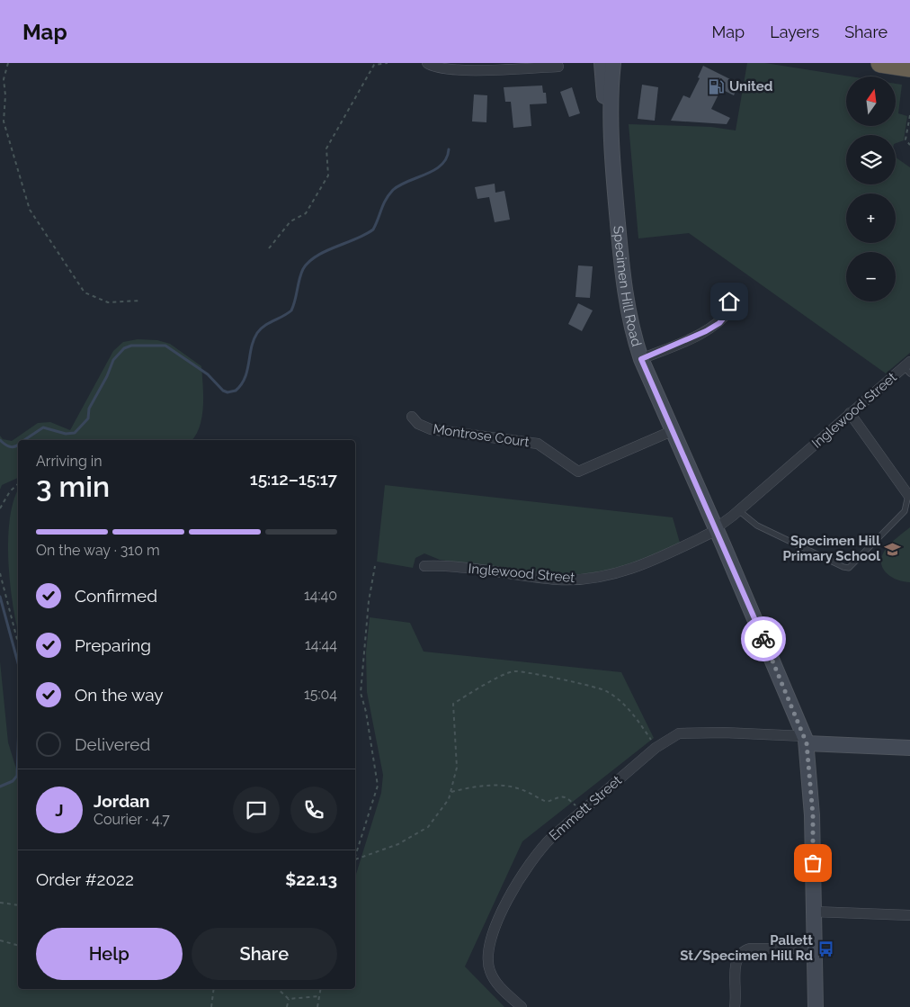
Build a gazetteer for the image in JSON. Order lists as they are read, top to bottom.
{
  "streets": {
    "main road": ["Specimen Hill Road"],
    "street": ["Inglewood Street", "Montrose Court", "Emmett Street"]
  },
  "crossings": [
    ["Specimen Hill Road", "Inglewood Street"],
    ["Specimen Hill Road", "Montrose Court"],
    ["Specimen Hill Road", "Emmett Street"]
  ],
  "places": {
    "fuel station": ["United"],
    "school or university": ["Specimen Hill Primary School"],
    "bus stop": ["Pallett St/Specimen Hill Rd"]
  },
  "north": "top",
  "page": {
    "header": "Map",
    "nav": ["Map", "Layers", "Share"],
    "map_buttons": ["+", "−"],
    "heading": ["3 min", "Arriving in", "15:12–15:17"],
    "panel": [
      "Jordan",
      "Courier · 4.7",
      "Order #2022",
      "$22.13"
    ],
    "bar": "On the way · 310 m",
    "list": [
      ["Confirmed", "14:40"],
      ["Preparing", "14:44"],
      ["On the way", "15:04"],
      "Delivered"
    ],
    "round": "J",
    "buttons": ["Help", "Share"]
  }
}
